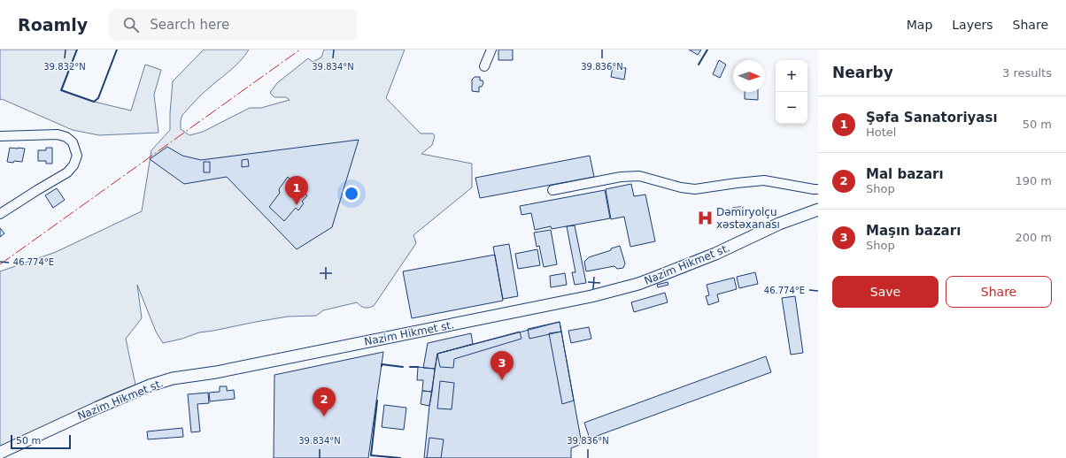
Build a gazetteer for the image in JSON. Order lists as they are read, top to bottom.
{
  "streets": {
    "main road": ["Nazim Hikmet st."]
  },
  "places": {
    "hospital": ["Dəmiryolçu xəstəxanası"]
  },
  "scale_bar": "50 m",
  "north": "right",
  "page": {
    "header": "Roamly",
    "search": "Search here",
    "nav": ["Map", "Layers", "Share"],
    "heading": ["Nearby", "3 results"],
    "map_buttons": ["+", "−"],
    "list": [
      {
        "mark": "1",
        "name": "Şəfa Sanatoriyası",
        "note": "Hotel",
        "value": "50 m"
      },
      {
        "mark": "2",
        "name": "Mal bazarı",
        "note": "Shop",
        "value": "190 m"
      },
      {
        "mark": "3",
        "name": "Maşın bazarı",
        "note": "Shop",
        "value": "200 m"
      }
    ],
    "pins": ["1", "3", "2"],
    "buttons": ["Save", "Share"],
    "scale": "50 m"
  },
  "coordinates": [
    "39.832°N",
    "39.834°N",
    "39.836°N",
    "46.774°E"
  ]
}
